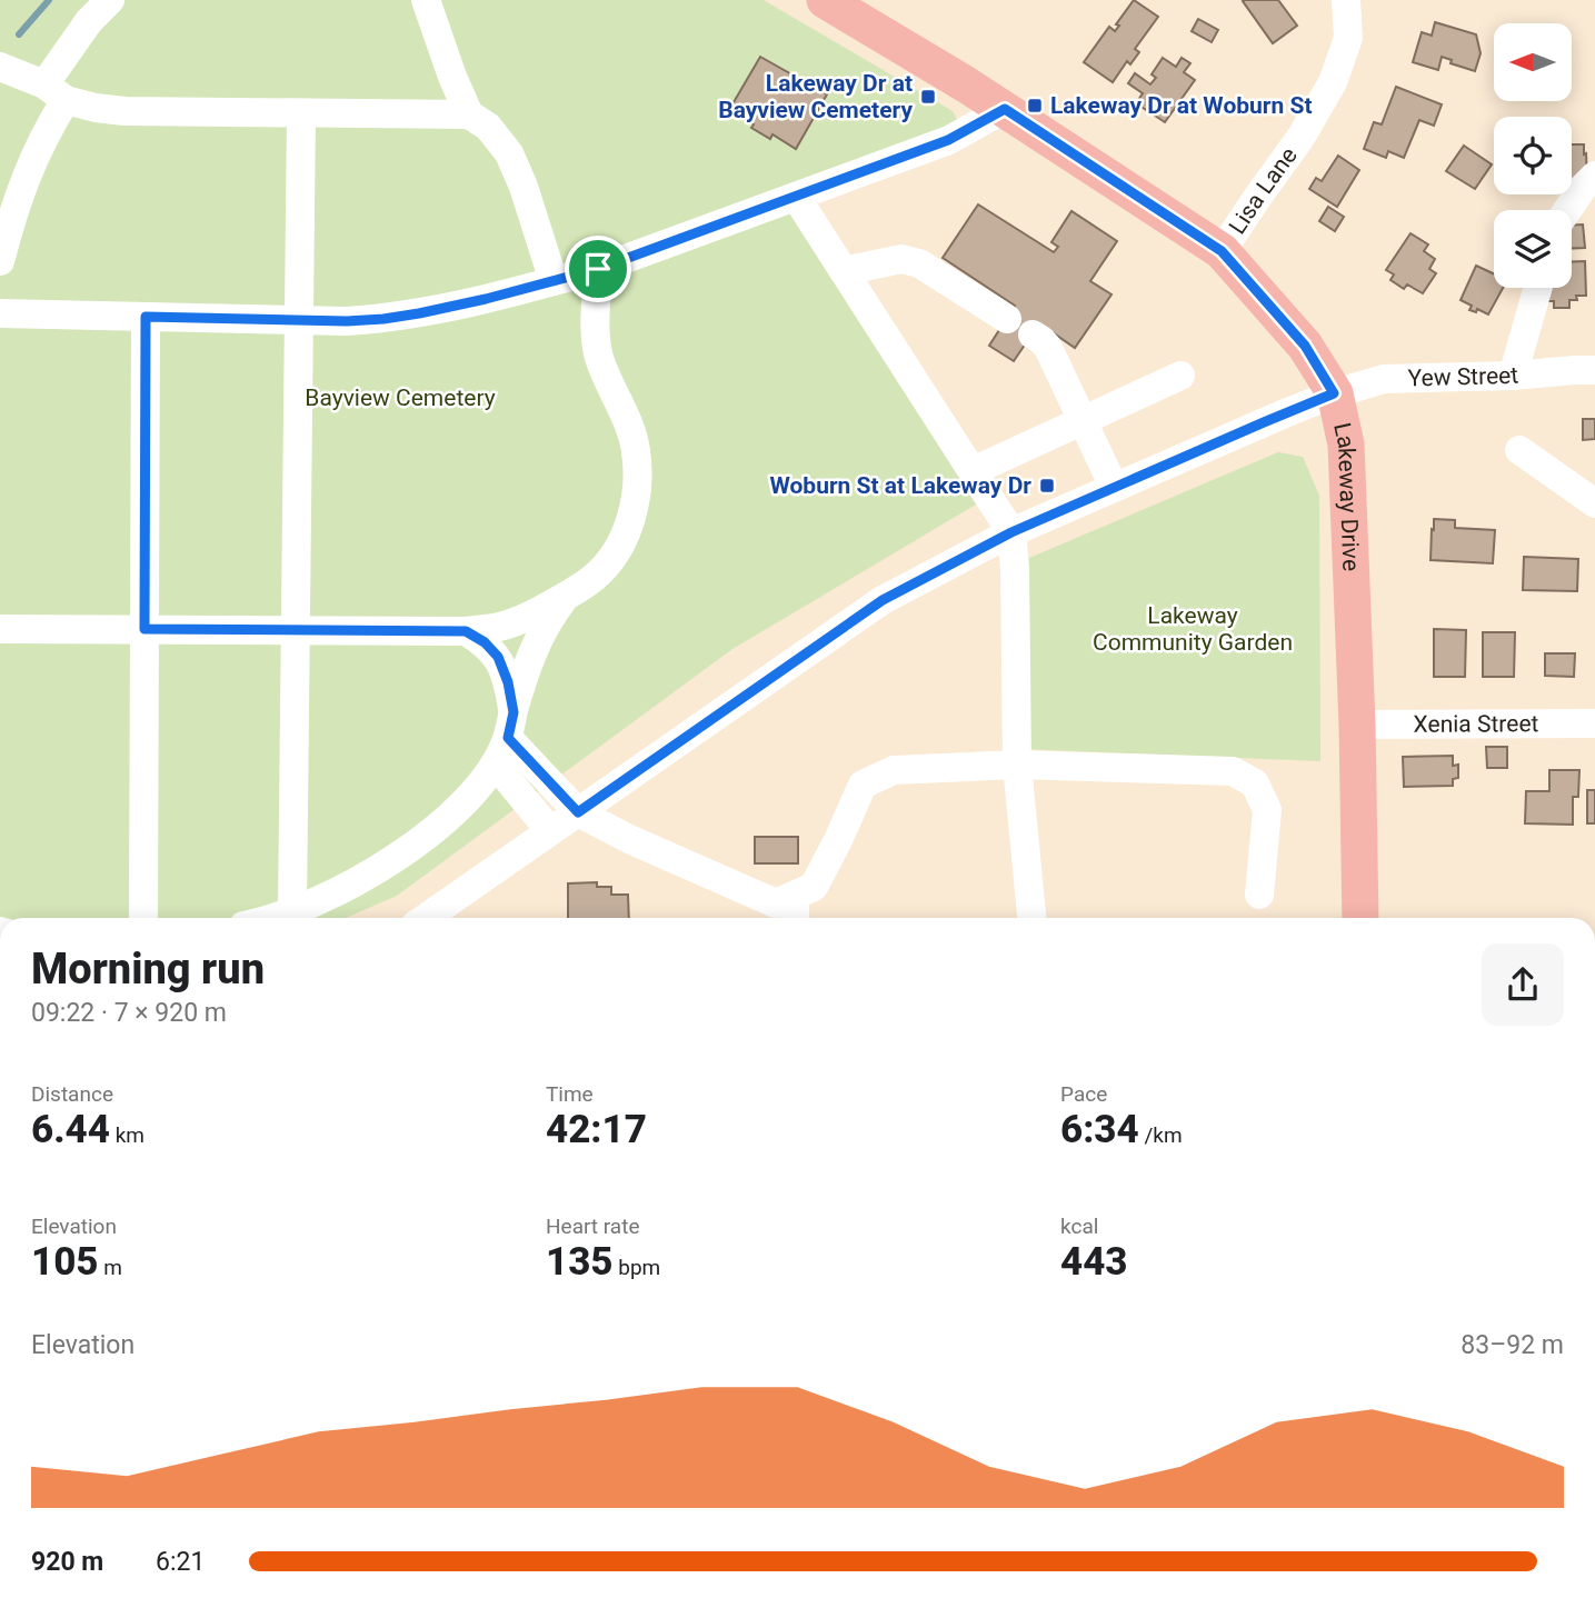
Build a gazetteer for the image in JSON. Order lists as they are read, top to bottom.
{
  "streets": {
    "main road": ["Lakeway Drive"],
    "street": ["Lisa Lane", "Yew Street", "Xenia Street"]
  },
  "crossings": [
    ["Lisa Lane", "Lakeway Drive"],
    ["Yew Street", "Lakeway Drive"],
    ["Lakeway Drive", "Xenia Street"]
  ],
  "parks": ["Bayview Cemetery", "Lakeway Community Garden"],
  "places": {
    "transit": ["Lakeway Dr at Bayview Cemetery", "Lakeway Dr at Woburn St", "Woburn St at Lakeway Dr"]
  },
  "north": "left",
  "page": {
    "heading": ["Morning run", "09:22 · 7 × 920 m"],
    "stats": [
      ["Distance", "6.44 km"],
      ["Time", "42:17"],
      ["Pace", "6:34 /km"],
      ["Elevation", "105 m"],
      ["Heart rate", "135 bpm"],
      ["kcal", "443"]
    ],
    "chart": ["Elevation", "83–92 m"],
    "list": [
      {
        "name": "920 m",
        "note": "6:21"
      }
    ]
  }
}
